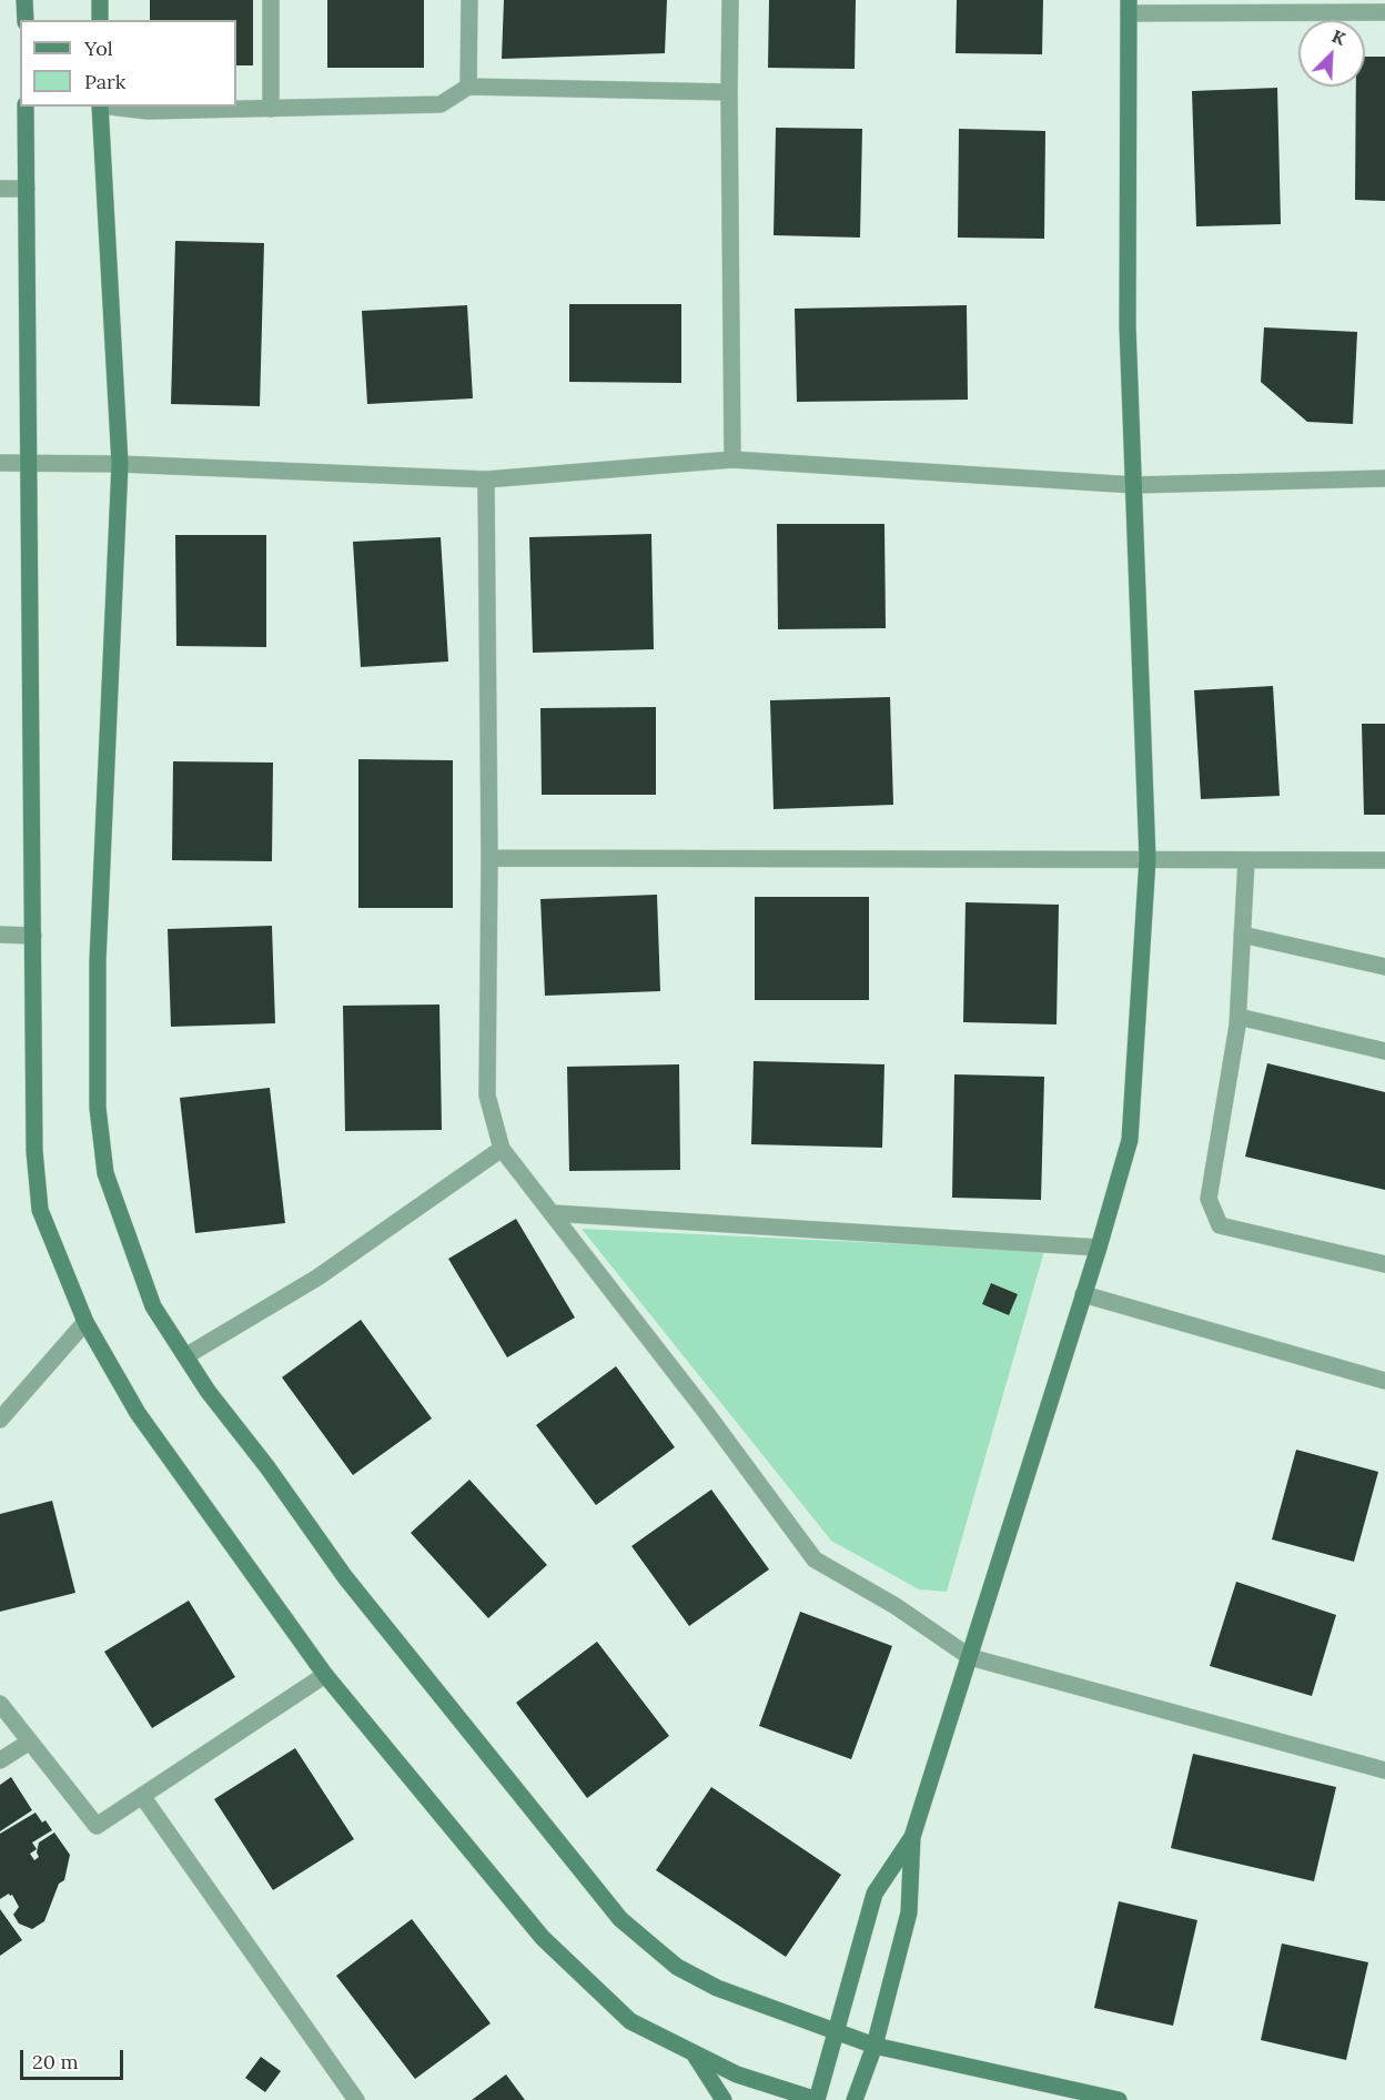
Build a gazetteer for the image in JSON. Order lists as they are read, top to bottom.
{
  "legend": ["Yol", "Park"],
  "scale_bar": "20 m",
  "north": "top right"
}
